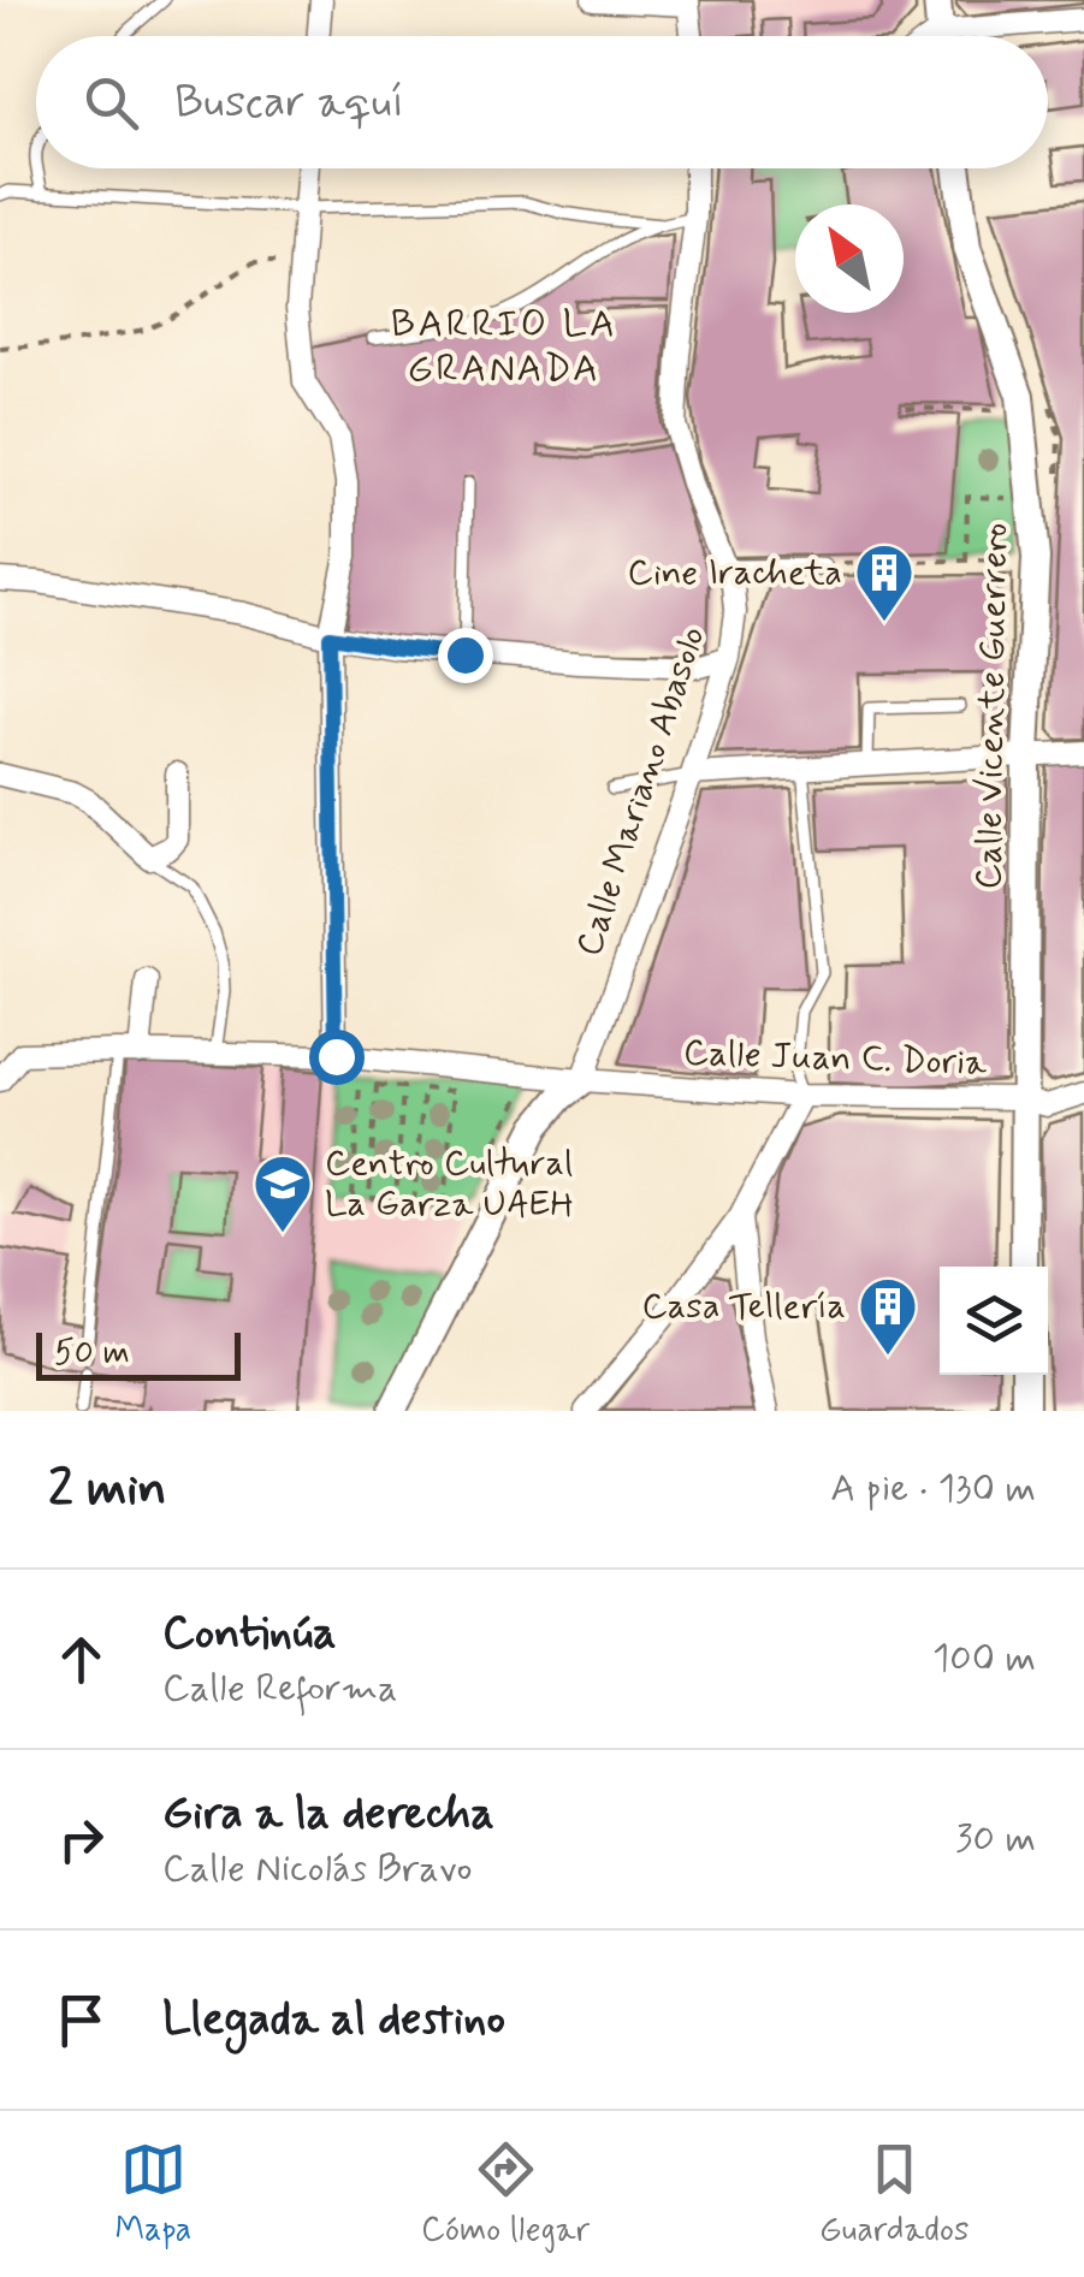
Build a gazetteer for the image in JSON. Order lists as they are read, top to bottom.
{
  "streets": {
    "street": ["Calle Vicente Guerrero", "Calle Mariano Abasolo", "Calle Juan C. Doria"]
  },
  "crossings": [
    ["Calle Vicente Guerrero", "Calle Juan C. Doria"],
    ["Calle Mariano Abasolo", "Calle Juan C. Doria"]
  ],
  "districts": ["BARRIO LA GRANADA"],
  "places": {
    "building": ["Cine Iracheta", "Casa Tellería"],
    "school or university": ["Centro Cultural La Garza UAEH"]
  },
  "scale_bar": "50 m",
  "north": "top left",
  "page": {
    "search": "Buscar aquí",
    "scale": "50 m",
    "heading": ["2 min", "A pie · 130 m"],
    "list": [
      ["Continúa", "Calle Reforma", "100 m"],
      ["Gira a la derecha", "Calle Nicolás Bravo", "30 m"],
      "Llegada al destino"
    ],
    "nav": ["Mapa", "Cómo llegar", "Guardados"]
  }
}
